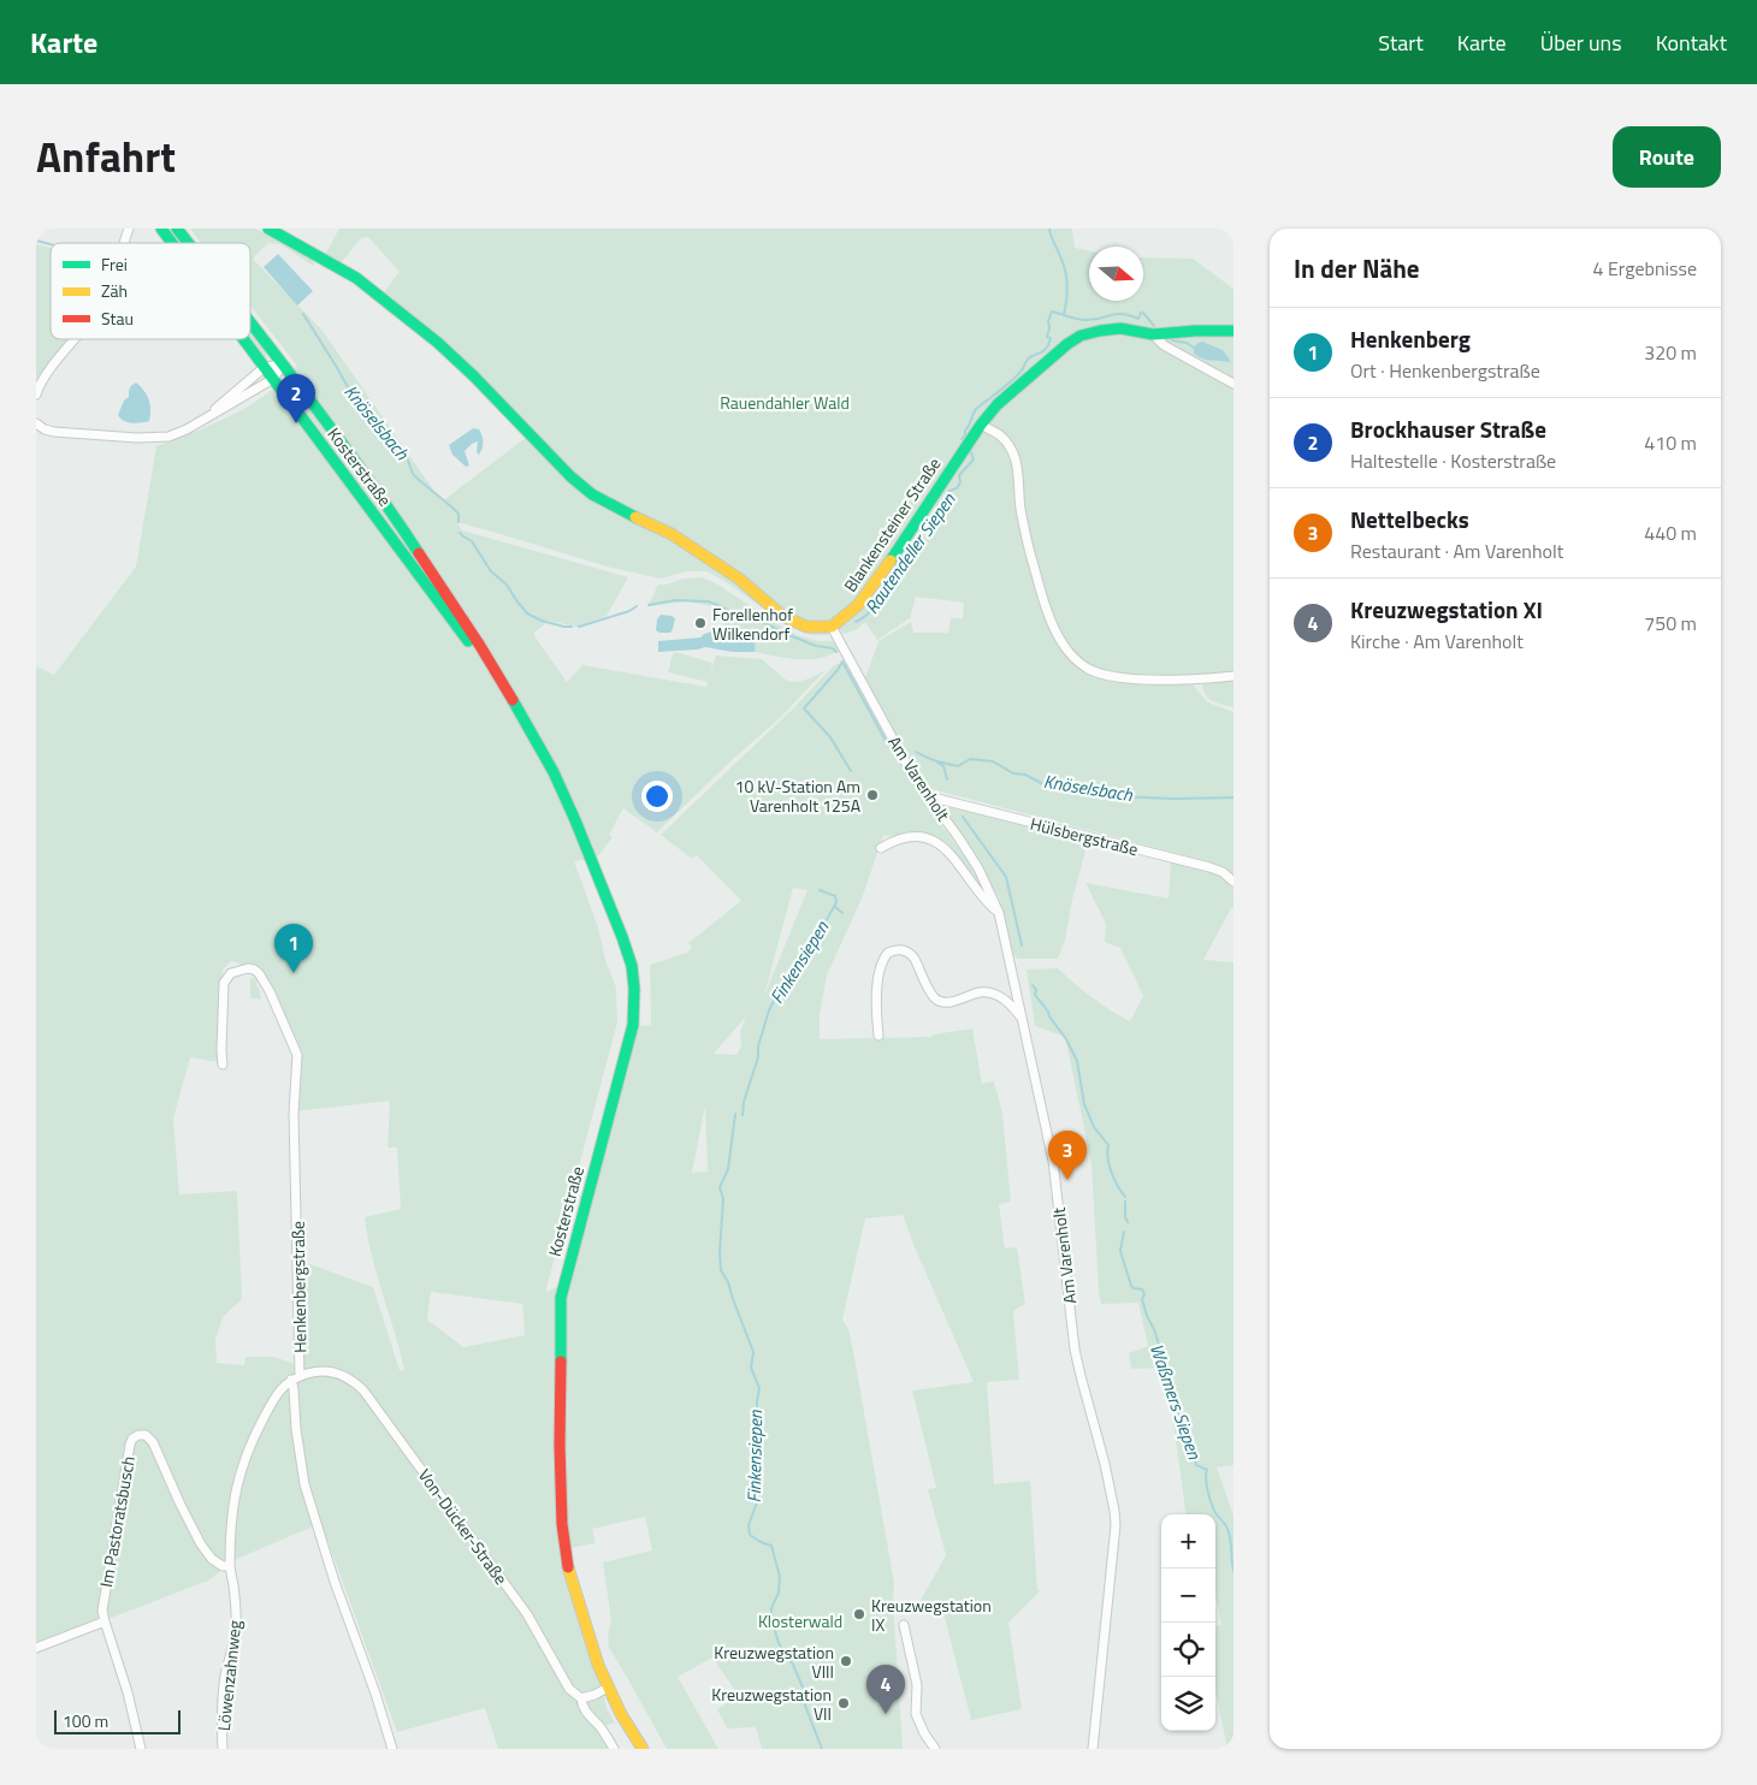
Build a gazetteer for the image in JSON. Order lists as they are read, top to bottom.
{
  "streets": {
    "main road": ["Kosterstraße", "Blankensteiner Straße"],
    "street": [
      "Am Varenholt",
      "Hülsbergstraße",
      "Henkenbergstraße",
      "Im Pastoratsbusch",
      "Von-Dücker-Straße",
      "Löwenzahnweg"
    ]
  },
  "crossings": [
    ["Blankensteiner Straße", "Am Varenholt"],
    ["Am Varenholt", "Hülsbergstraße"],
    ["Henkenbergstraße", "Von-Dücker-Straße"],
    ["Im Pastoratsbusch", "Löwenzahnweg"]
  ],
  "water": [
    "Knöselsbach",
    "Rautendeller Siepen",
    "Finkensiepen",
    "Waßmers Siepen"
  ],
  "parks": ["Rauendahler Wald", "Klosterwald"],
  "places": [
    "Forellenhof Wilkendorf",
    "10 kV-Station Am Varenholt 125A",
    "Kreuzwegstation IX",
    "Kreuzwegstation VIII",
    "Kreuzwegstation VII"
  ],
  "legend": ["Frei", "Zäh", "Stau"],
  "scale_bar": "100 m",
  "north": "right",
  "page": {
    "header": "Karte",
    "nav": [
      "Start",
      "Karte",
      "Über uns",
      "Kontakt"
    ],
    "title": "Anfahrt",
    "buttons": "Route",
    "heading": ["In der Nähe", "4 Ergebnisse"],
    "list": [
      {
        "mark": "1",
        "name": "Henkenberg",
        "note": "Ort · Henkenbergstraße",
        "value": "320 m"
      },
      {
        "mark": "2",
        "name": "Brockhauser Straße",
        "note": "Haltestelle · Kosterstraße",
        "value": "410 m"
      },
      {
        "mark": "3",
        "name": "Nettelbecks",
        "note": "Restaurant · Am Varenholt",
        "value": "440 m"
      },
      {
        "mark": "4",
        "name": "Kreuzwegstation XI",
        "note": "Kirche · Am Varenholt",
        "value": "750 m"
      }
    ],
    "pins": [
      "2",
      "1",
      "3",
      "4"
    ],
    "map_buttons": ["+", "−"],
    "scale": "100 m"
  }
}
